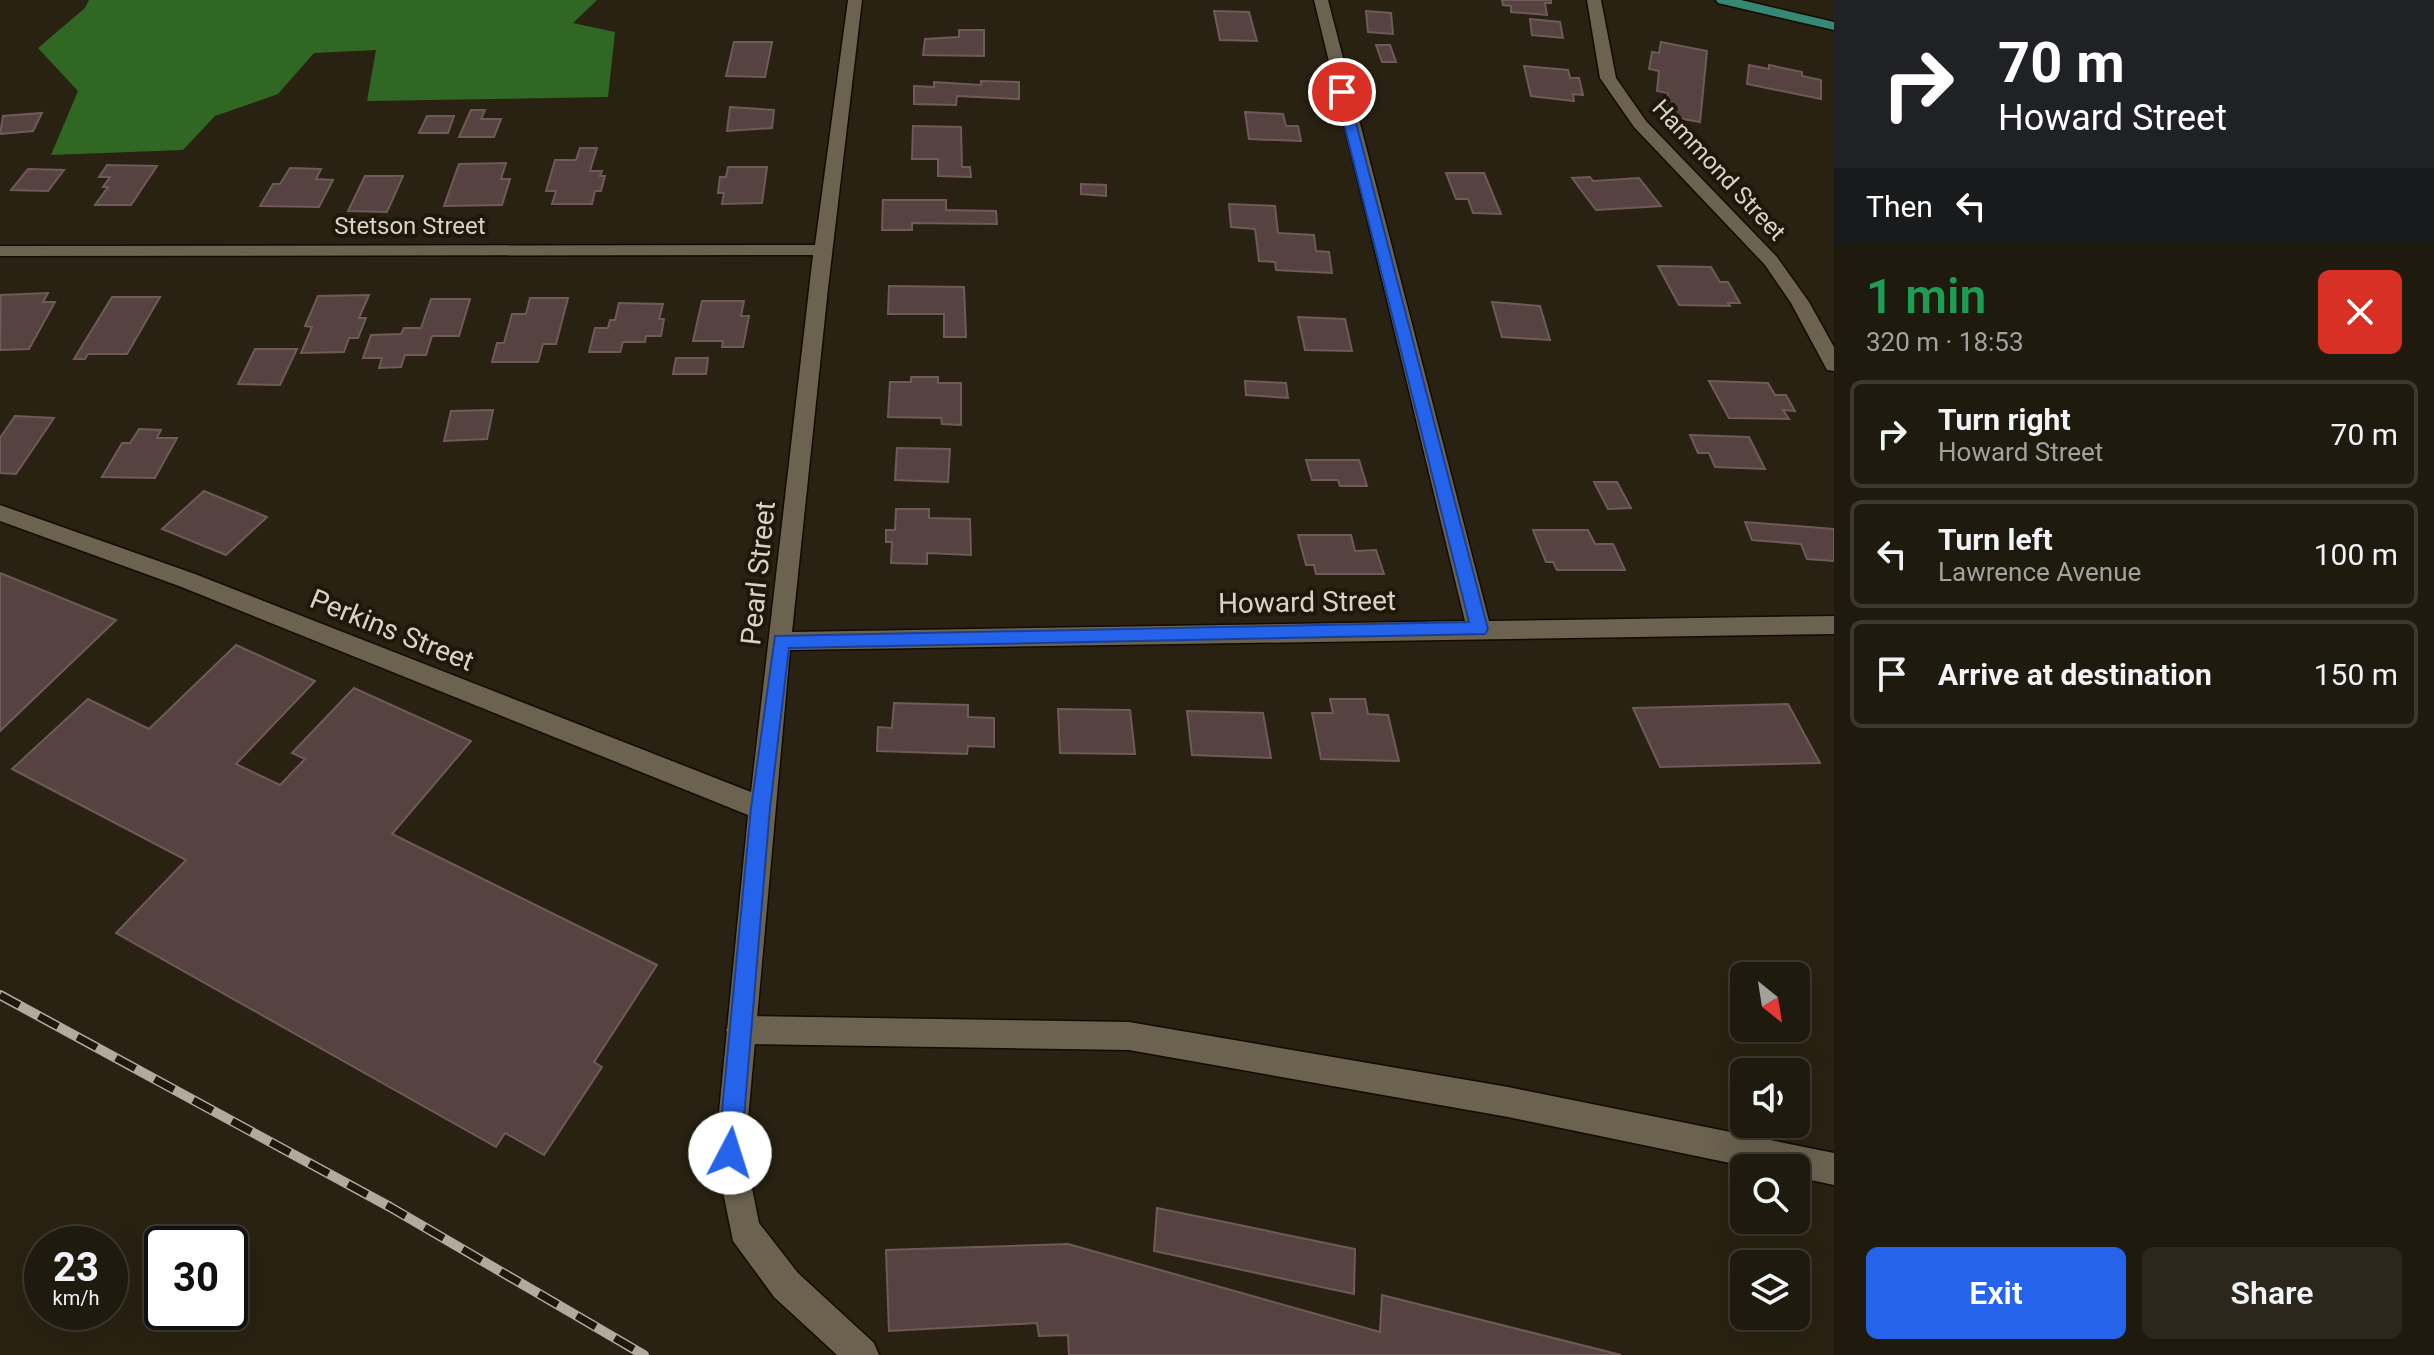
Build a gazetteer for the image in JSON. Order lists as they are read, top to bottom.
{
  "streets": {
    "street": [
      "Hammond Street",
      "Stetson Street",
      "Pearl Street",
      "Howard Street",
      "Perkins Street"
    ]
  },
  "crossings": [
    ["Stetson Street", "Pearl Street"],
    ["Pearl Street", "Howard Street"],
    ["Pearl Street", "Perkins Street"]
  ],
  "north": "bottom right",
  "page": {
    "turn": ["70 m", "Howard Street"],
    "then": "Then",
    "heading": ["1 min", "320 m · 18:53"],
    "list": [
      {
        "name": "Turn right",
        "note": "Howard Street",
        "value": "70 m"
      },
      {
        "name": "Turn left",
        "note": "Lawrence Avenue",
        "value": "100 m"
      },
      {
        "name": "Arrive at destination",
        "value": "150 m"
      }
    ],
    "speed": "23 km/h",
    "limit": "30",
    "buttons": ["Exit", "Share"]
  }
}
